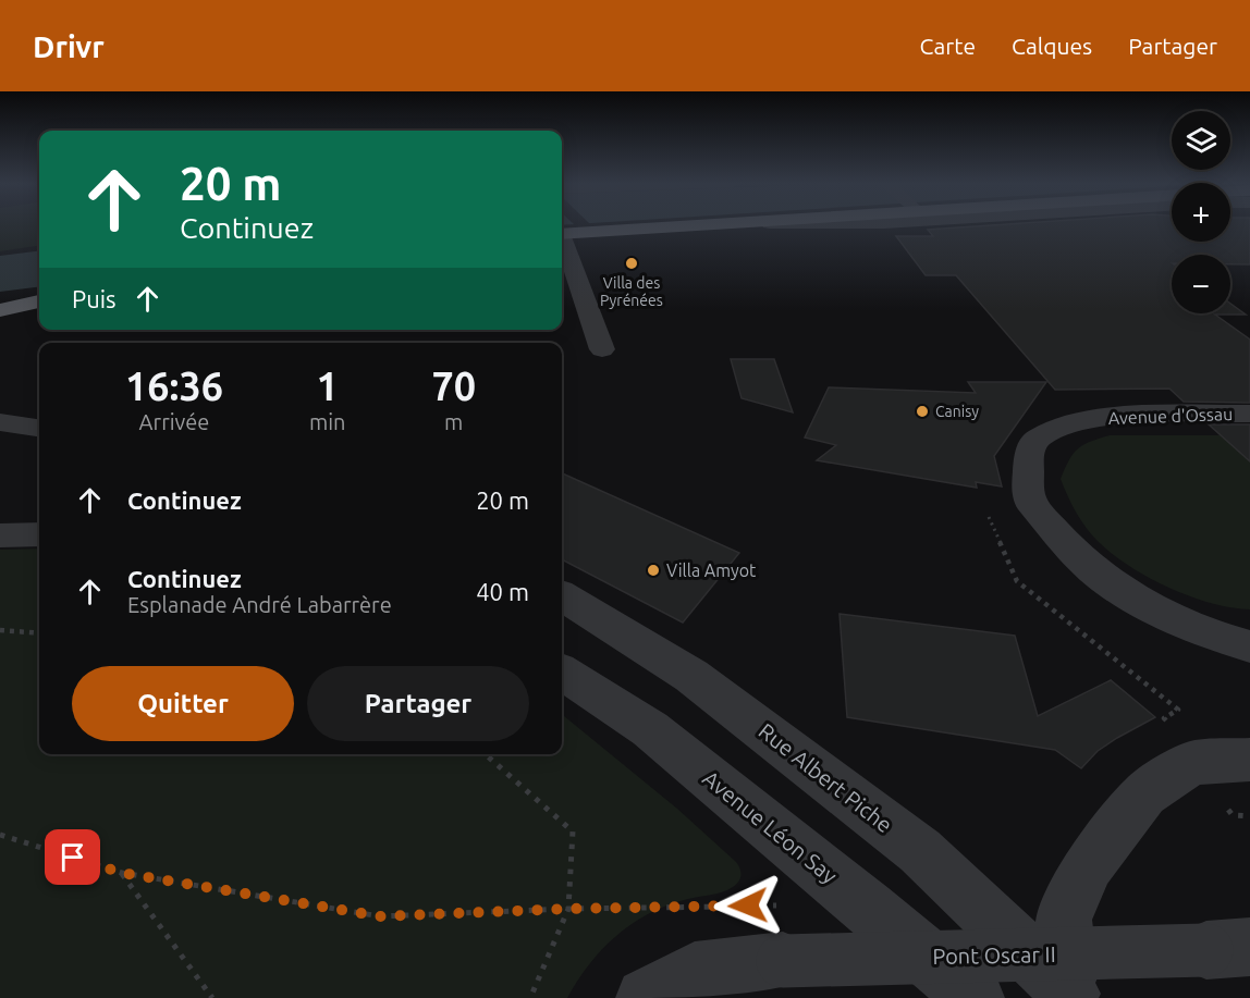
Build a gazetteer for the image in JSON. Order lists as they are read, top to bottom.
{
  "streets": {
    "street": [
      "Avenue d'Ossau",
      "Rue Albert Piche",
      "Avenue Léon Say",
      "Pont Oscar II"
    ]
  },
  "places": ["Villa des Pyrénées", "Canisy", "Villa Amyot"],
  "page": {
    "header": "Drivr",
    "nav": ["Carte", "Calques", "Partager"],
    "map_buttons": ["+", "−"],
    "turn": ["20 m", "Continuez"],
    "then": "Puis",
    "eta": [
      "16:36",
      "Arrivée",
      "1",
      "min",
      "70",
      "m"
    ],
    "list": [
      {
        "name": "Continuez",
        "value": "20 m"
      },
      {
        "name": "Continuez",
        "note": "Esplanade André Labarrère",
        "value": "40 m"
      }
    ],
    "buttons": ["Quitter", "Partager"]
  }
}
